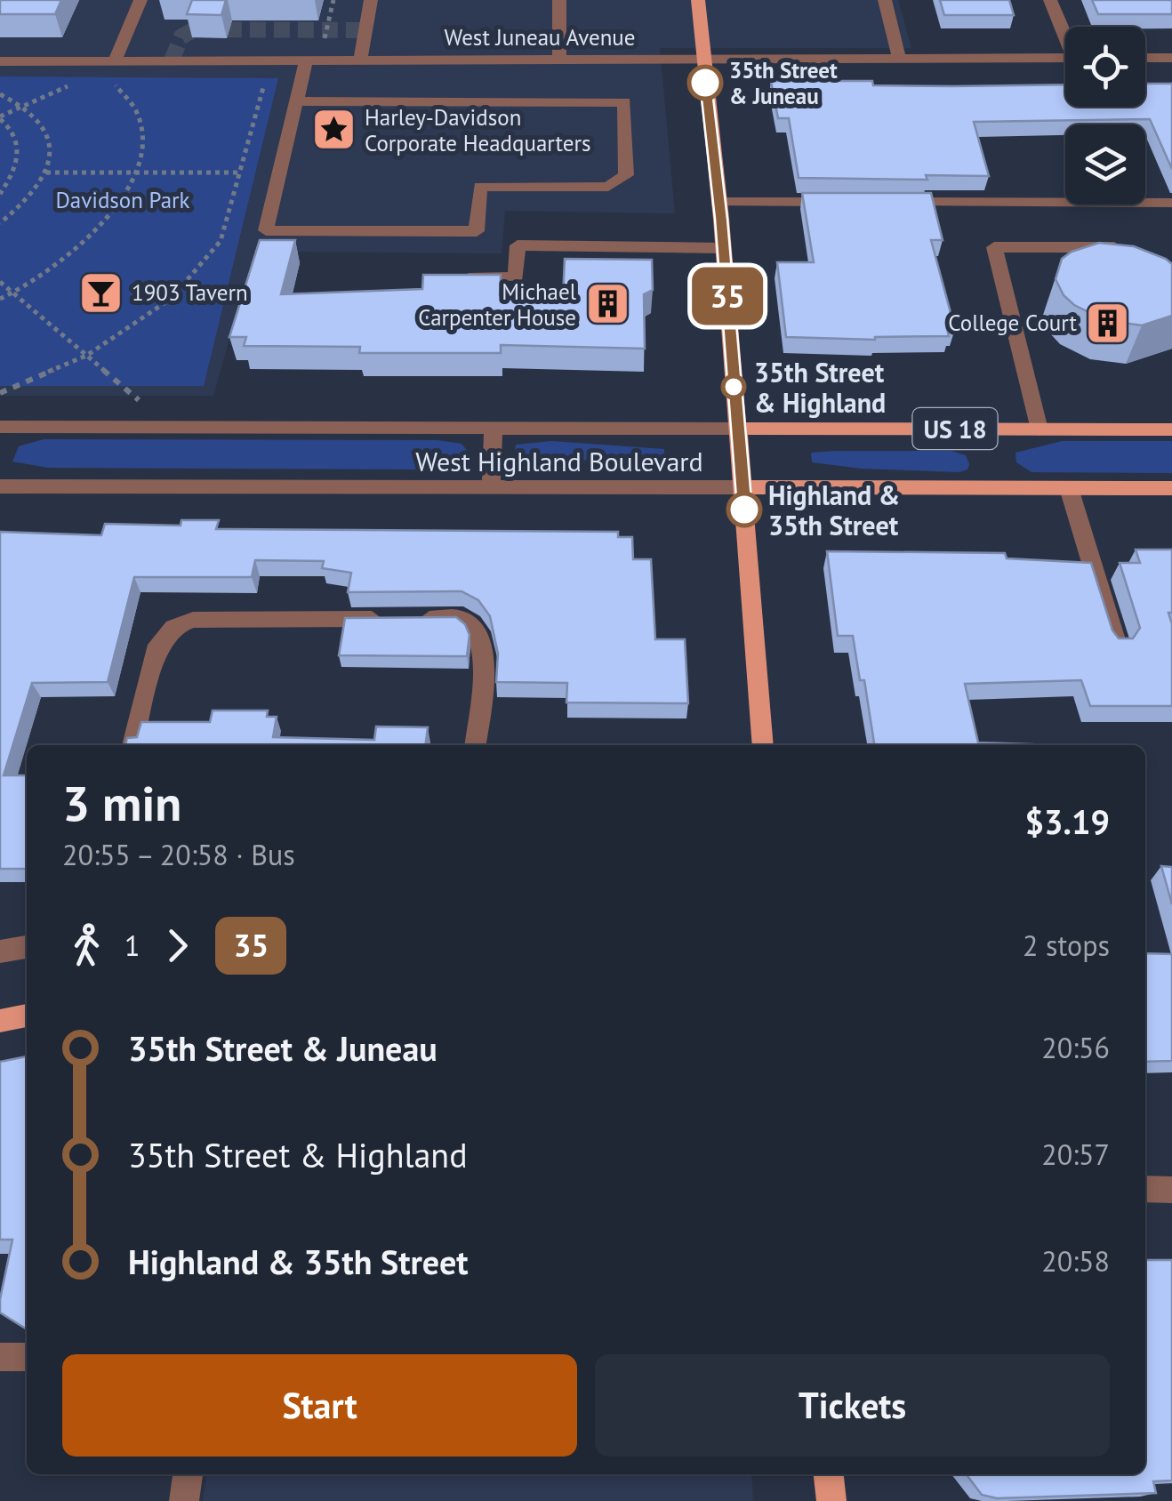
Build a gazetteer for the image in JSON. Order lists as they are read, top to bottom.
{
  "streets": {
    "main road": ["US 18", "West Highland Boulevard"],
    "street": ["West Juneau Avenue"]
  },
  "parks": ["Davidson Park"],
  "places": {
    "other": ["35th Street & Juneau", "35th Street & Highland", "Highland & 35th Street"],
    "place": ["Harley-Davidson Corporate Headquarters"],
    "bar": ["1903 Tavern"],
    "building": ["Michael Carpenter House", "College Court"]
  },
  "lines": ["bus line 35"],
  "page": {
    "on_map": "35",
    "heading": ["3 min", "20:55 – 20:58 · Bus", "$3.19"],
    "legs": ["1", "35", "2 stops"],
    "list": [
      {
        "name": "35th Street & Juneau",
        "value": "20:56"
      },
      {
        "name": "35th Street & Highland",
        "value": "20:57"
      },
      {
        "name": "Highland & 35th Street",
        "value": "20:58"
      }
    ],
    "buttons": ["Start", "Tickets"]
  }
}
